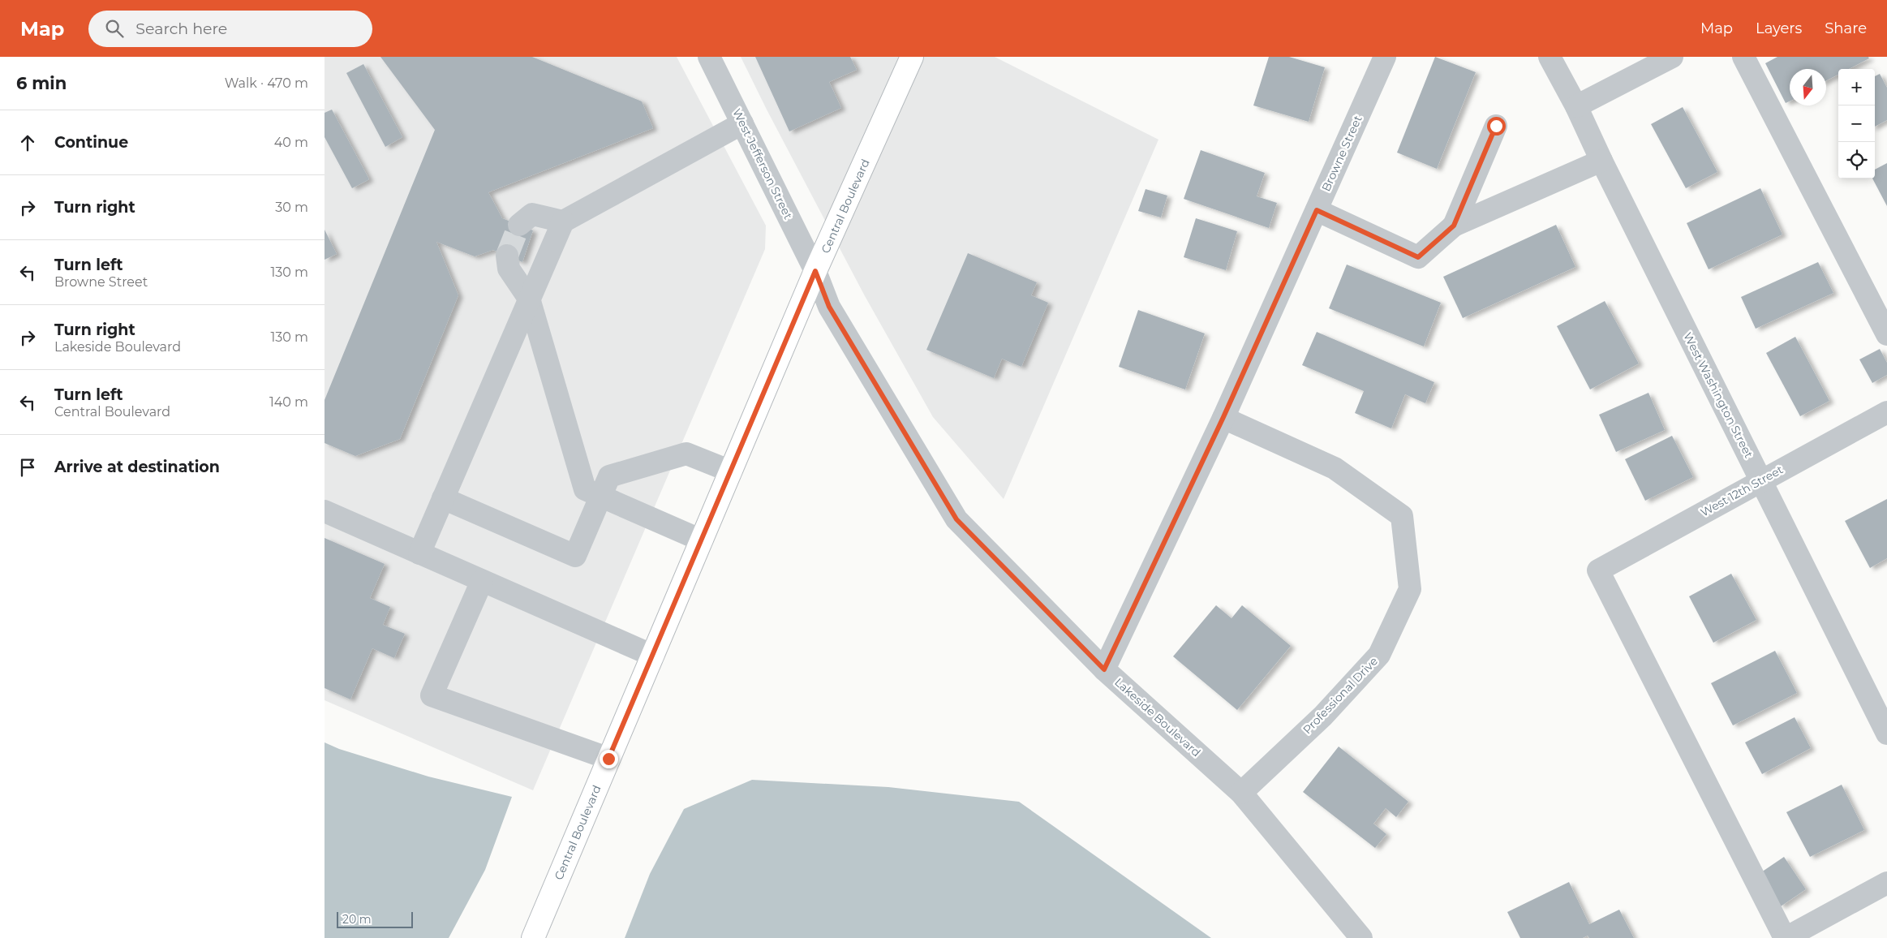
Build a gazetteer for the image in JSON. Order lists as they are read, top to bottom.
{
  "streets": {
    "main road": ["Central Boulevard"],
    "street": [
      "Browne Street",
      "West Jefferson Street",
      "West Washington Street",
      "West 12th Street",
      "Professional Drive",
      "Lakeside Boulevard"
    ]
  },
  "crossings": [
    ["Browne Street", "Professional Drive"],
    ["Browne Street", "Lakeside Boulevard"],
    ["West Jefferson Street", "Central Boulevard"],
    ["West Jefferson Street", "Lakeside Boulevard"],
    ["Central Boulevard", "Lakeside Boulevard"],
    ["West Washington Street", "West 12th Street"],
    ["Professional Drive", "Lakeside Boulevard"]
  ],
  "scale_bar": "20 m",
  "north": "bottom",
  "page": {
    "header": "Map",
    "search": "Search here",
    "nav": ["Map", "Layers", "Share"],
    "heading": ["6 min", "Walk · 470 m"],
    "map_buttons": ["+", "−"],
    "list": [
      ["Continue", "40 m"],
      ["Turn right", "30 m"],
      ["Turn left", "Browne Street", "130 m"],
      ["Turn right", "Lakeside Boulevard", "130 m"],
      ["Turn left", "Central Boulevard", "140 m"],
      "Arrive at destination"
    ],
    "scale": "20 m"
  }
}
